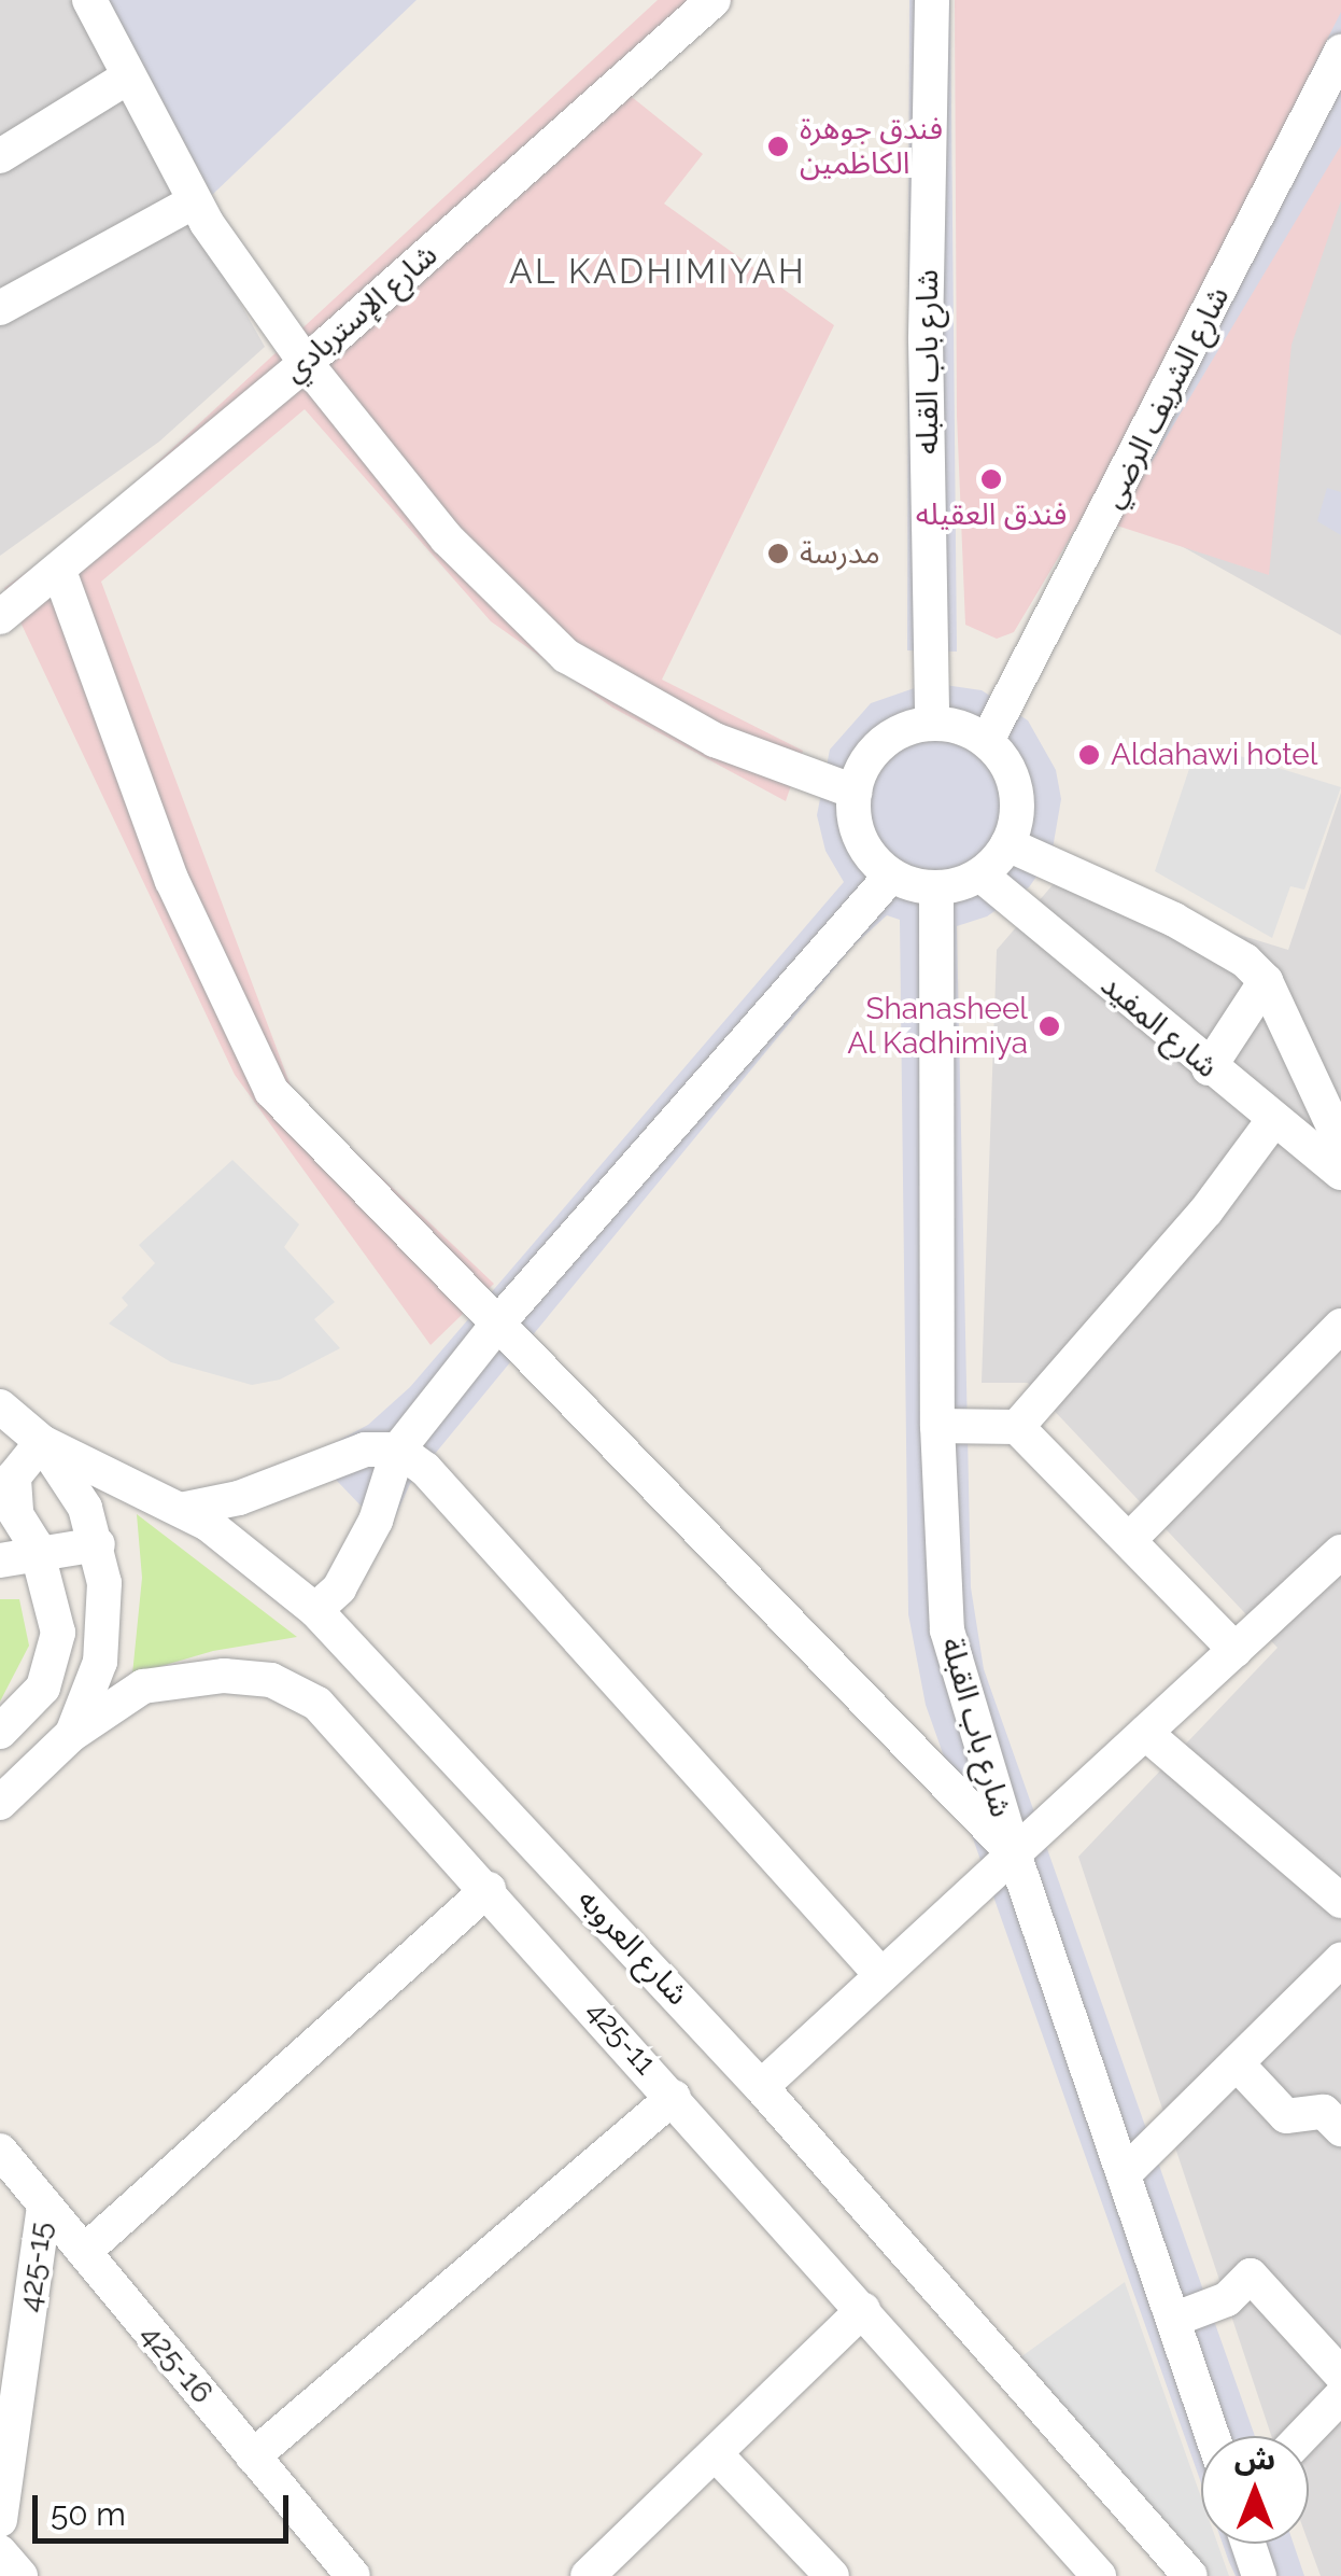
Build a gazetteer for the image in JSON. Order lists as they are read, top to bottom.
{
  "streets": {
    "street": [
      "شارع الإستربادي",
      "شارع باب القبله",
      "شارع الشريف الرضي",
      "شارع المفيد",
      "شارع باب القبلة",
      "شارع العروبه",
      "425-11",
      "425-15",
      "425-16"
    ]
  },
  "crossings": [
    ["شارع باب القبله", "شارع الشريف الرضي"],
    ["شارع باب القبله", "شارع المفيد"],
    ["شارع باب القبله", "شارع باب القبلة"],
    ["شارع الشريف الرضي", "شارع المفيد"],
    ["شارع الشريف الرضي", "شارع باب القبلة"],
    ["شارع المفيد", "شارع باب القبلة"],
    ["شارع العروبه", "425-11"],
    ["425-15", "425-16"]
  ],
  "districts": ["AL KADHIMIYAH"],
  "places": [
    "فندق جوهرة الكاظمين",
    "فندق العقيله",
    "مدرسة",
    "Aldahawi hotel",
    "Shanasheel Al Kadhimiya"
  ],
  "scale_bar": "50 m",
  "north": "top"
}
